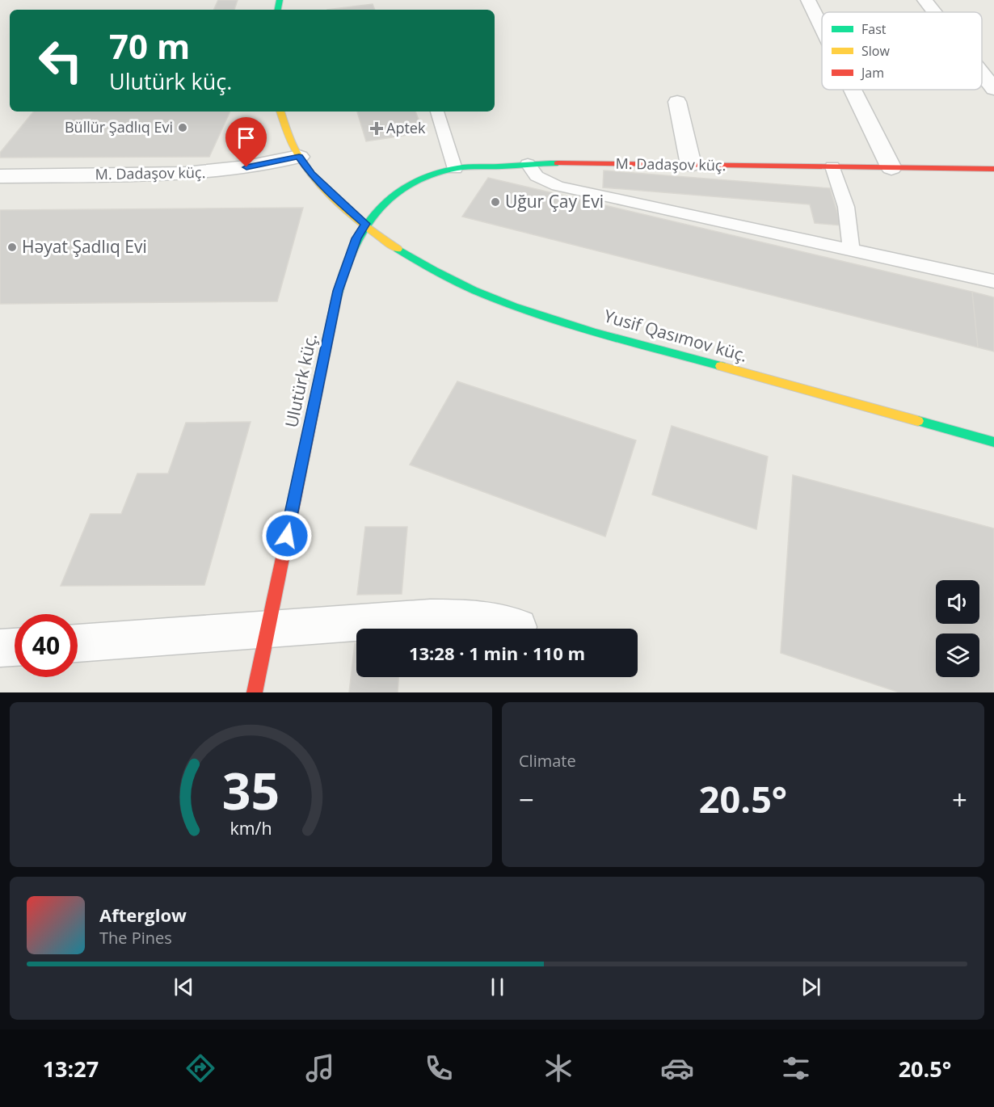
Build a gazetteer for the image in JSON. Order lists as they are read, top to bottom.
{
  "streets": {
    "street": ["M. Dadaşov küç.", "Yusif Qasımov küç.", "Ulutürk küç."]
  },
  "crossings": [
    ["M. Dadaşov küç.", "Yusif Qasımov küç."],
    ["M. Dadaşov küç.", "Ulutürk küç."],
    ["Yusif Qasımov küç.", "Ulutürk küç."]
  ],
  "places": {
    "other": ["Büllür Şadlıq Evi", "Uğur Çay Evi", "Həyat Şadlıq Evi"],
    "health": ["Aptek"]
  },
  "legend": ["Fast", "Slow", "Jam"],
  "page": {
    "turn": ["70 m", "Ulutürk küç."],
    "limit": "40",
    "trip": "13:28 · 1 min · 110 m",
    "tile": "Climate",
    "heat": ["−", "20.5°", "+"],
    "song": ["Afterglow", "The Pines"],
    "tabs": ["13:27", "20.5°"],
    "gauge": ["35", "km/h"]
  }
}
